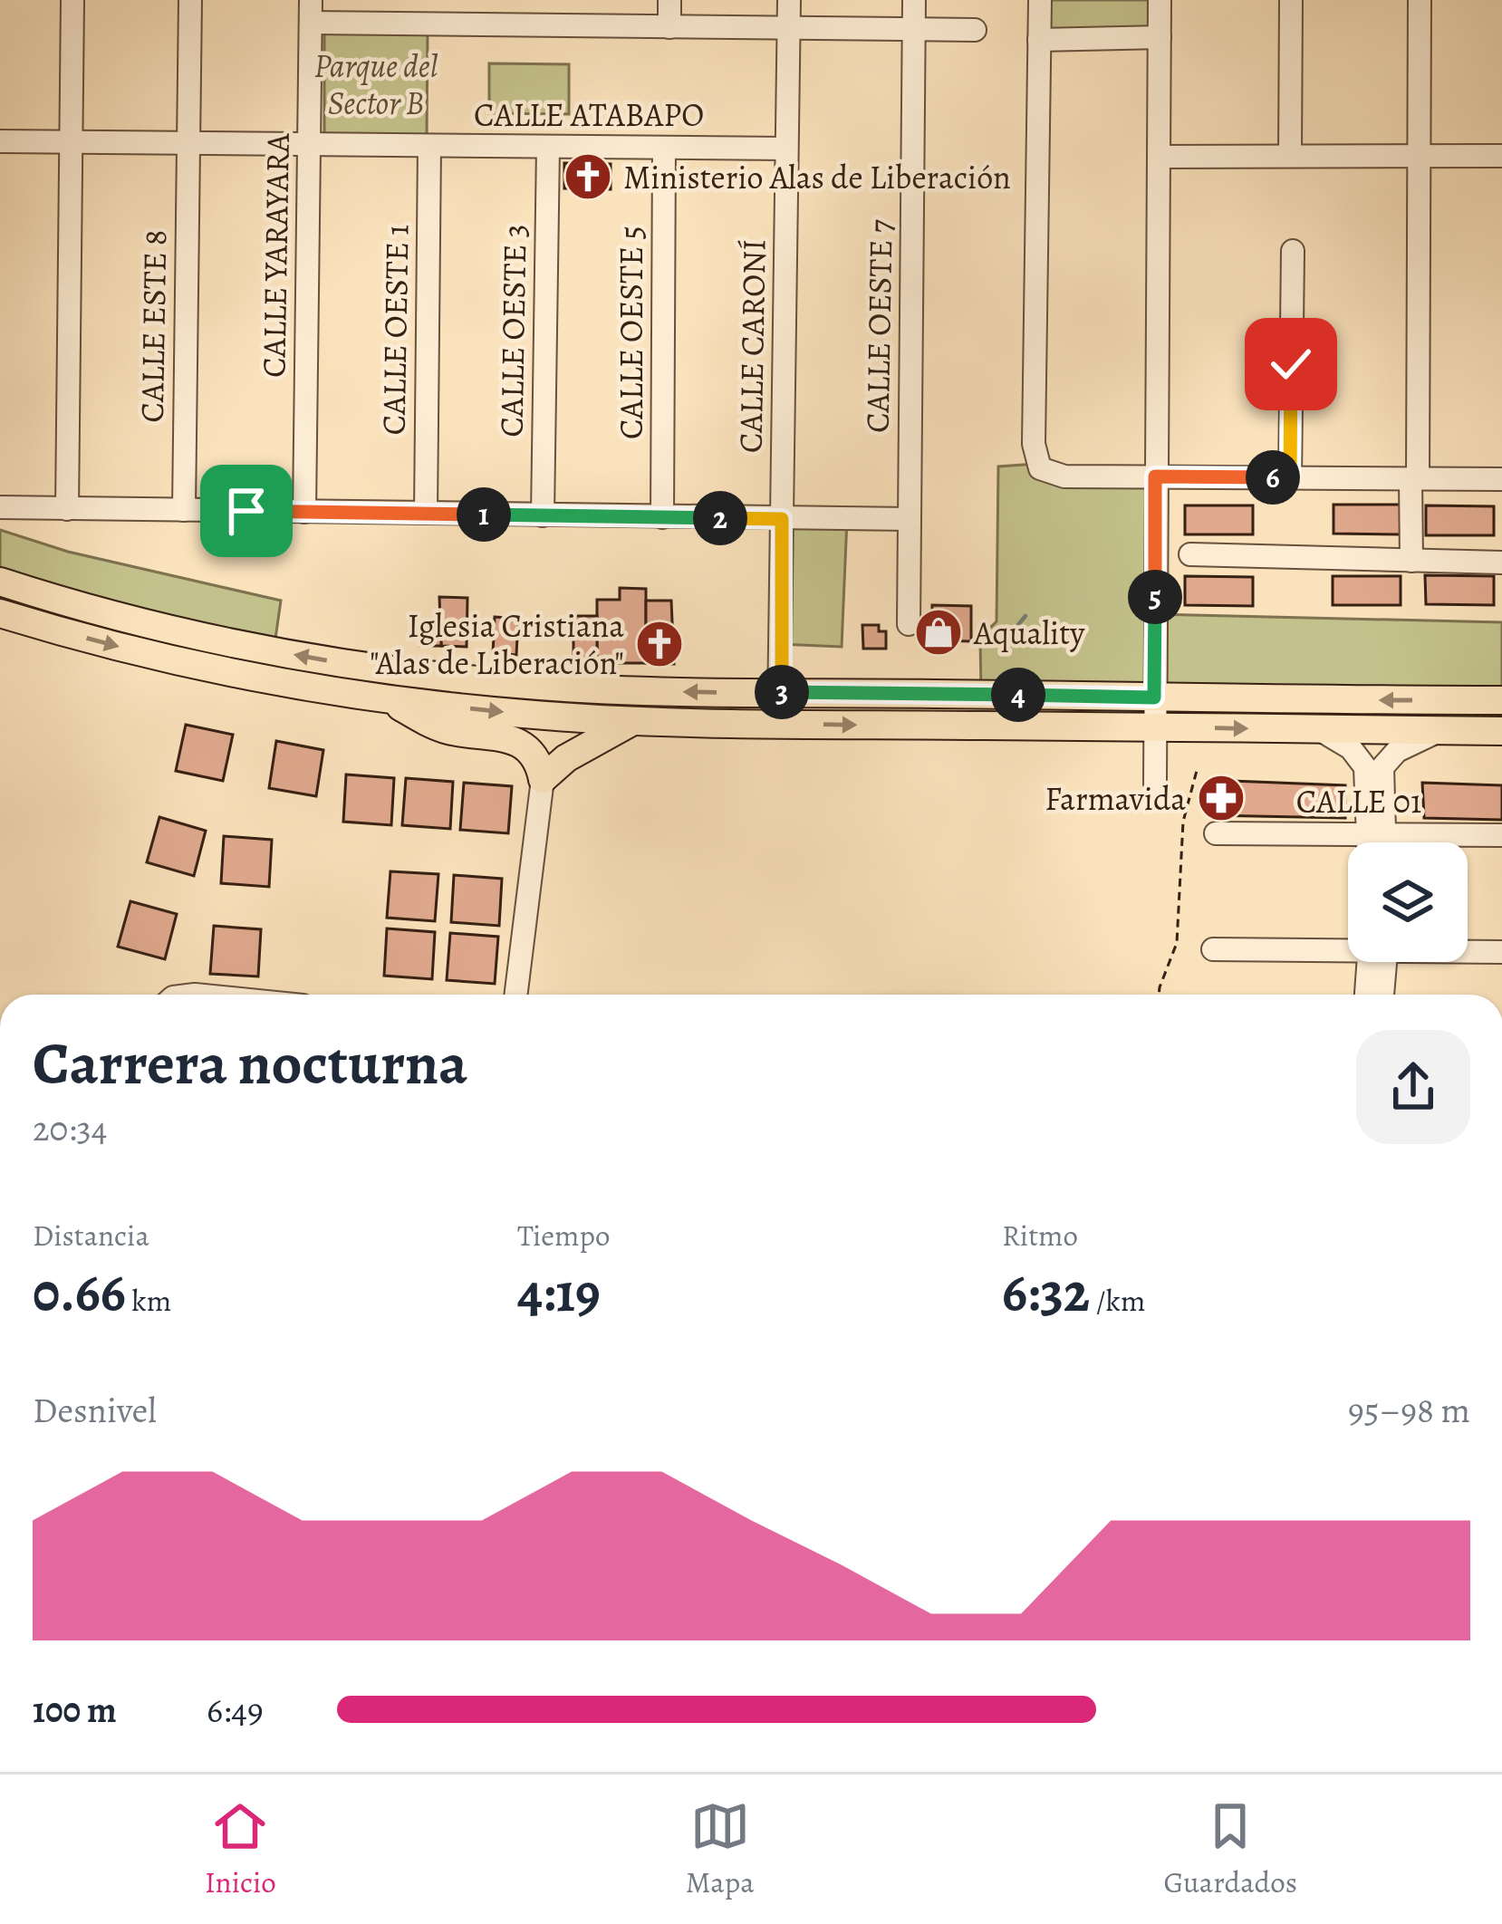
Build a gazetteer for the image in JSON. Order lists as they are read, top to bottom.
{
  "streets": {
    "street": [
      "CALLE ATABAPO",
      "CALLE YARAYARA",
      "CALLE ESTE 8",
      "CALLE OESTE 7",
      "CALLE OESTE 1",
      "CALLE OESTE 3",
      "CALLE OESTE 5",
      "CALLE CARONÍ",
      "CALLE 01"
    ]
  },
  "crossings": [
    ["CALLE ATABAPO", "CALLE YARAYARA"],
    ["CALLE ATABAPO", "CALLE ESTE 8"],
    ["CALLE ATABAPO", "CALLE OESTE 1"],
    ["CALLE ATABAPO", "CALLE OESTE 3"],
    ["CALLE ATABAPO", "CALLE OESTE 5"],
    ["CALLE ATABAPO", "CALLE CARONÍ"]
  ],
  "parks": ["Parque del Sector B"],
  "places": {
    "church": ["Ministerio Alas de Liberación", "Iglesia Cristiana \"Alas de Liberación\""],
    "shop": ["Aquality"],
    "pharmacy": ["Farmavida"]
  },
  "page": {
    "pins": [
      "6",
      "1",
      "2",
      "5",
      "3",
      "4"
    ],
    "heading": ["Carrera nocturna", "20:34"],
    "stats": [
      ["Distancia", "0.66 km"],
      ["Tiempo", "4:19"],
      ["Ritmo", "6:32 /km"]
    ],
    "chart": ["Desnivel", "95–98 m"],
    "list": [
      {
        "name": "100 m",
        "note": "6:49"
      }
    ],
    "tabs": ["Inicio", "Mapa", "Guardados"]
  }
}
